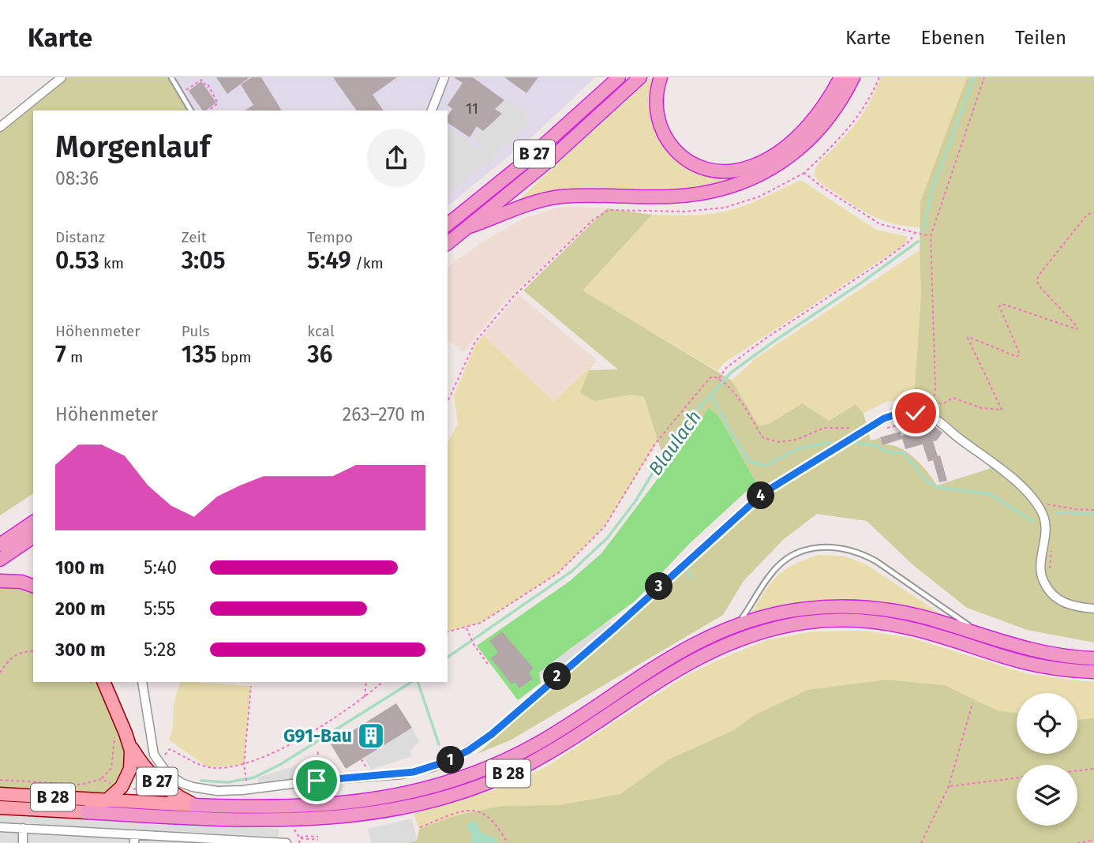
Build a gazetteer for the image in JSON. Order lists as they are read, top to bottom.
{
  "streets": {
    "highway": ["B 27", "B 28"]
  },
  "crossings": [
    ["B 27", "B 28"]
  ],
  "water": ["Blaulach"],
  "places": {
    "building": ["G91-Bau"]
  },
  "house_numbers": ["11"],
  "page": {
    "header": "Karte",
    "nav": ["Karte", "Ebenen", "Teilen"],
    "heading": ["Morgenlauf", "08:36"],
    "stats": [
      ["Distanz", "0.53 km"],
      ["Zeit", "3:05"],
      ["Tempo", "5:49 /km"],
      ["Höhenmeter", "7 m"],
      ["Puls", "135 bpm"],
      ["kcal", "36"]
    ],
    "chart": ["Höhenmeter", "263–270 m"],
    "pins": [
      "4",
      "3",
      "2",
      "1"
    ],
    "list": [
      {
        "name": "100 m",
        "note": "5:40"
      },
      {
        "name": "200 m",
        "note": "5:55"
      },
      {
        "name": "300 m",
        "note": "5:28"
      }
    ]
  }
}
